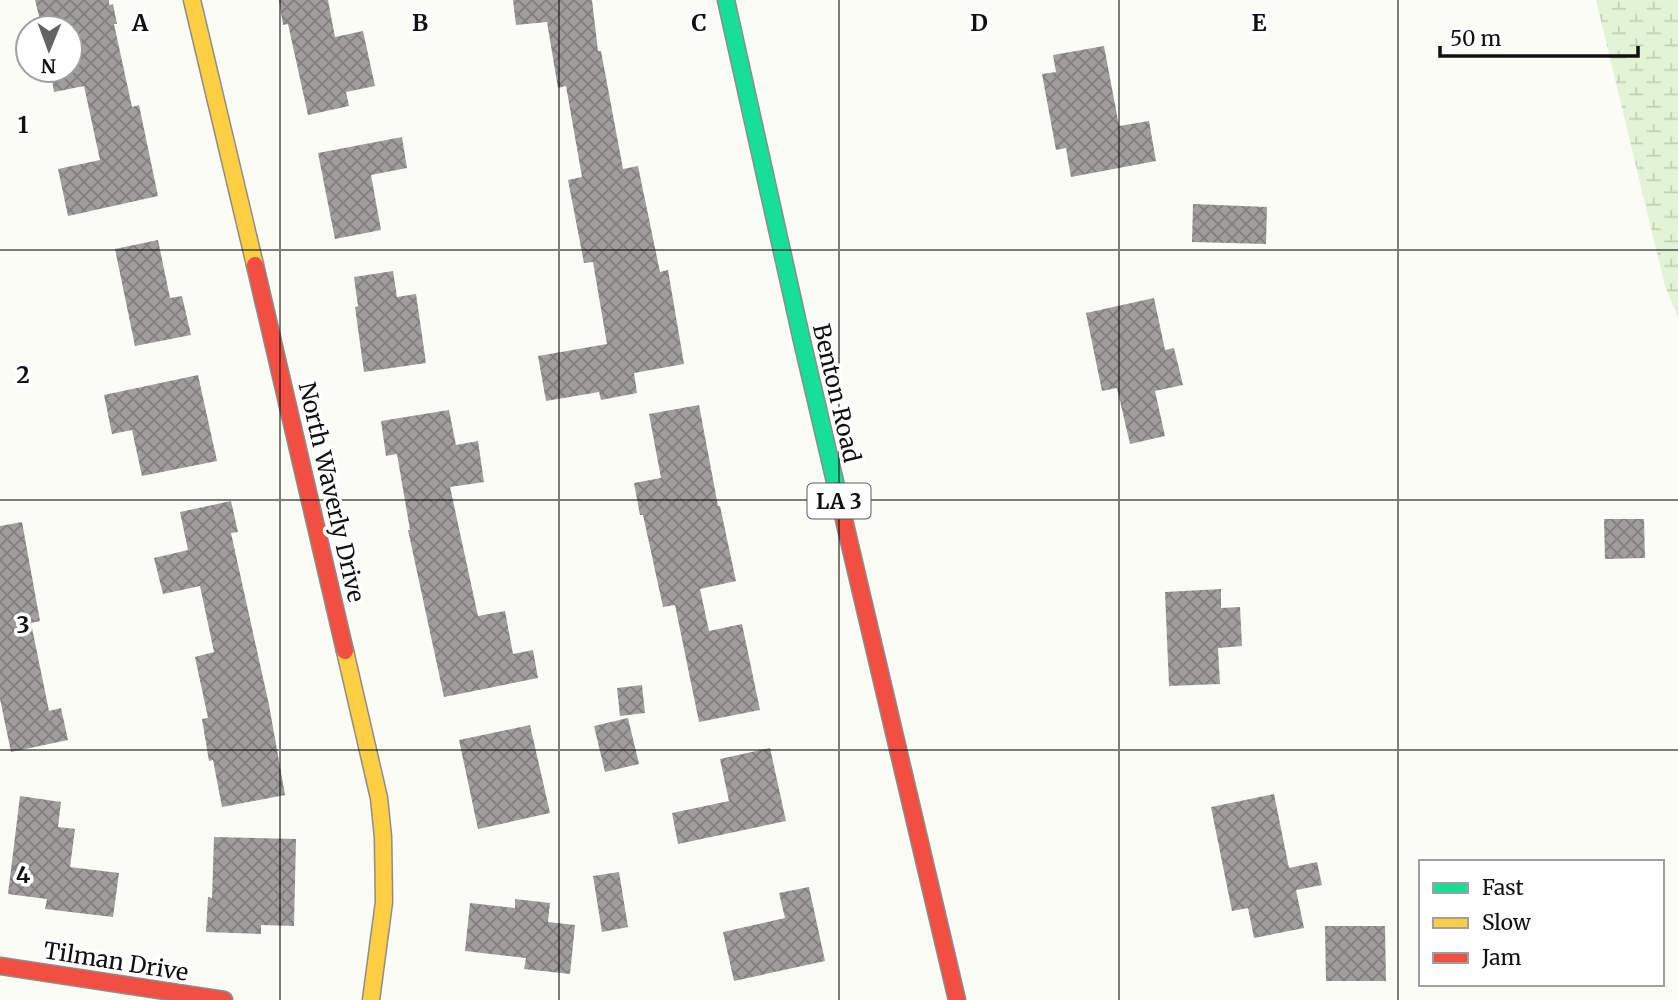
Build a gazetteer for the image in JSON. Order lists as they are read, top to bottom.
{
  "streets": {
    "street": [
      "Benton Road",
      "North Waverly Drive",
      "LA 3",
      "Tilman Drive"
    ]
  },
  "legend": ["Fast", "Slow", "Jam"],
  "scale_bar": "50 m",
  "north": "bottom",
  "grid": {
    "columns": [
      "A",
      "B",
      "C",
      "D",
      "E"
    ],
    "rows": [
      "1",
      "2",
      "3",
      "4"
    ]
  }
}
